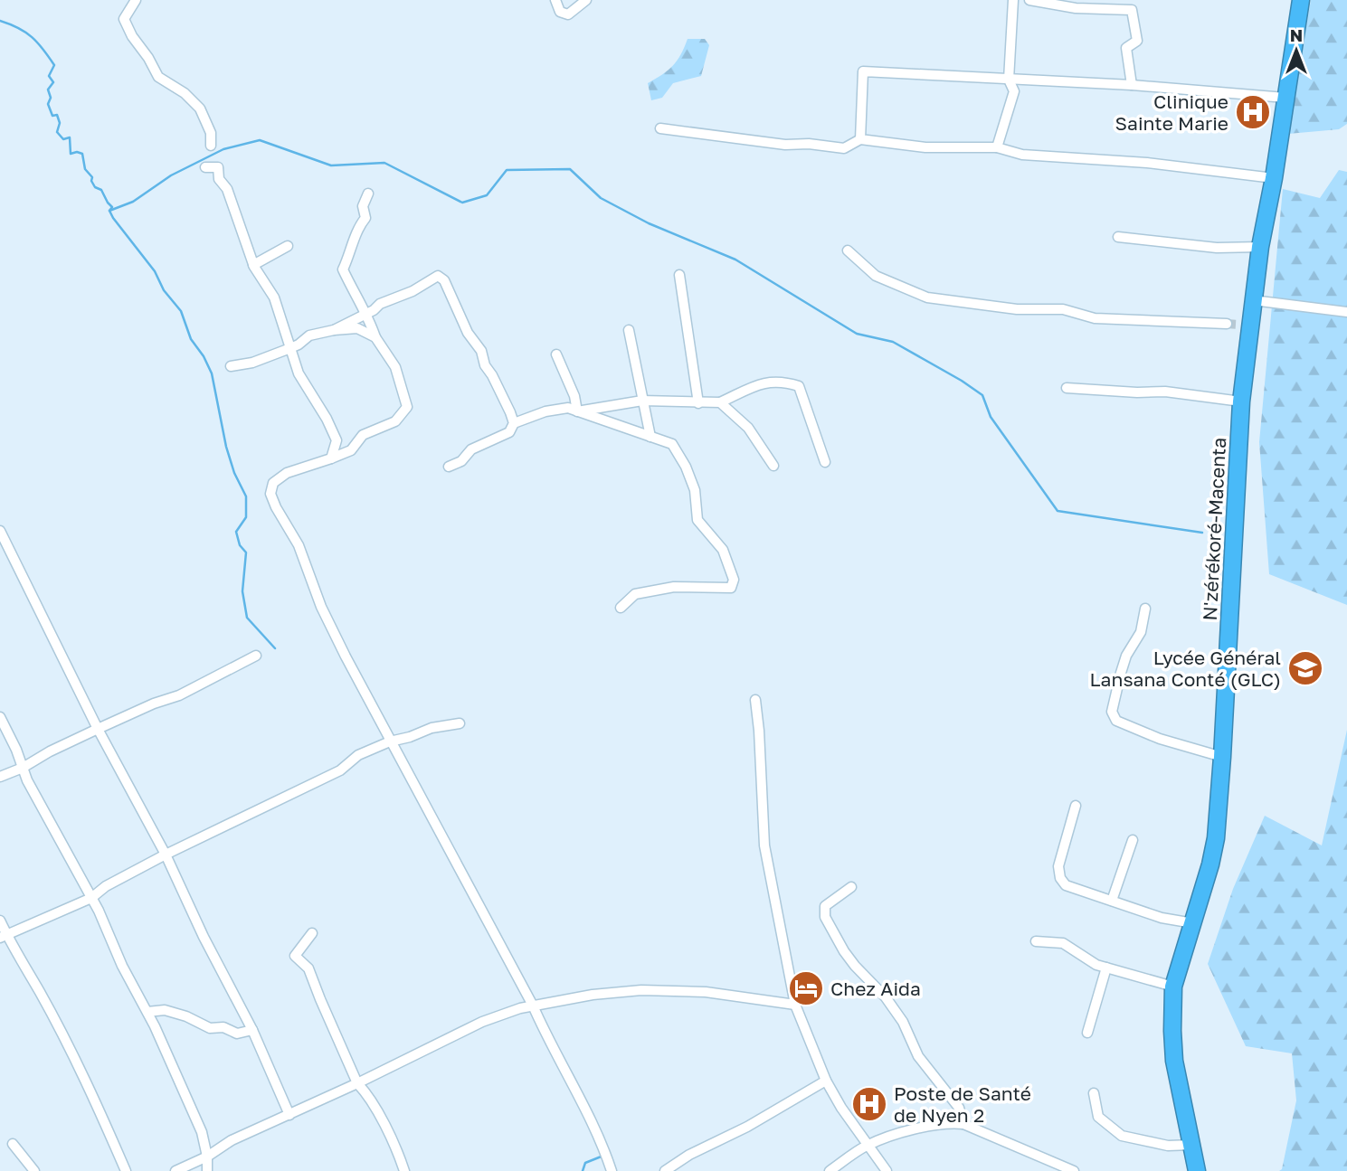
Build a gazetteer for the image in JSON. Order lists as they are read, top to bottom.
{
  "streets": {
    "highway": ["N'zérékoré-Macenta"]
  },
  "places": {
    "hospital": ["Clinique Sainte Marie", "Poste de Santé de Nyen 2"],
    "school or university": ["Lycée Général Lansana Conté (GLC)"],
    "hotel": ["Chez Aida"]
  },
  "north": "top"
}
